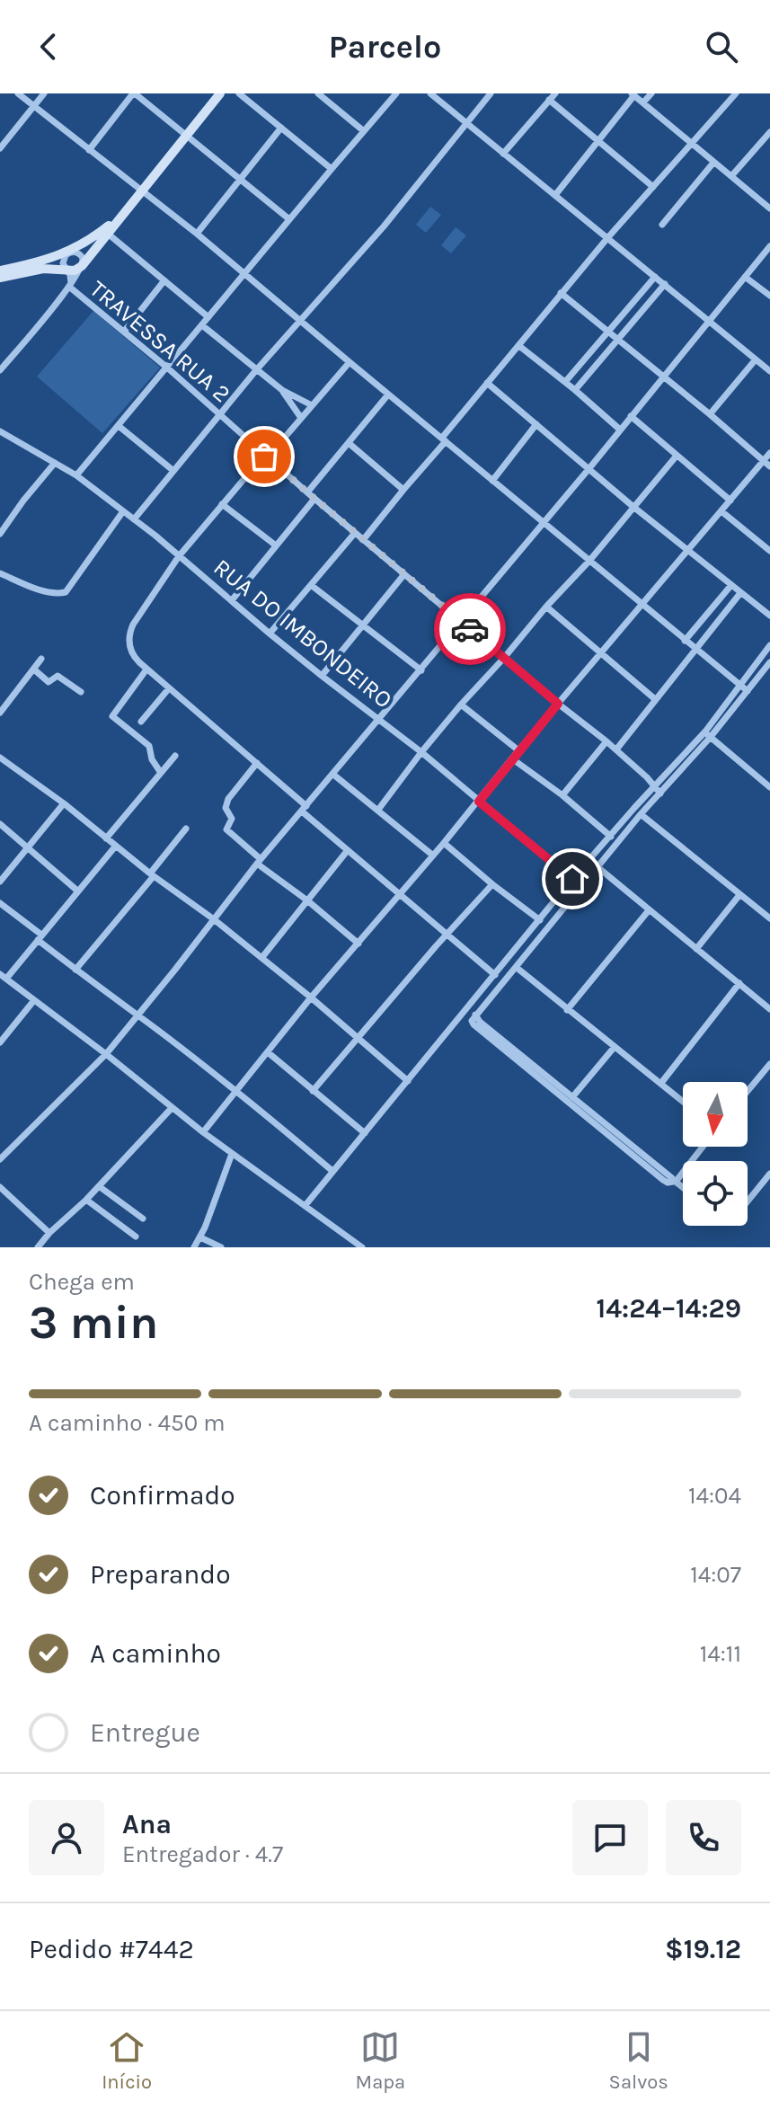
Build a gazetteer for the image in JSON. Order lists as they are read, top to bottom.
{
  "streets": {
    "street": ["TRAVESSA RUA 2", "RUA DO IMBONDEIRO"]
  },
  "north": "bottom",
  "page": {
    "header": "Parcelo",
    "heading": ["3 min", "Chega em", "14:24–14:29"],
    "panel": [
      "Ana",
      "Entregador · 4.7",
      "Pedido #7442",
      "$19.12"
    ],
    "bar": "A caminho · 450 m",
    "list": [
      ["Confirmado", "14:04"],
      ["Preparando", "14:07"],
      ["A caminho", "14:11"],
      "Entregue"
    ],
    "tabs": ["Início", "Mapa", "Salvos"]
  }
}
